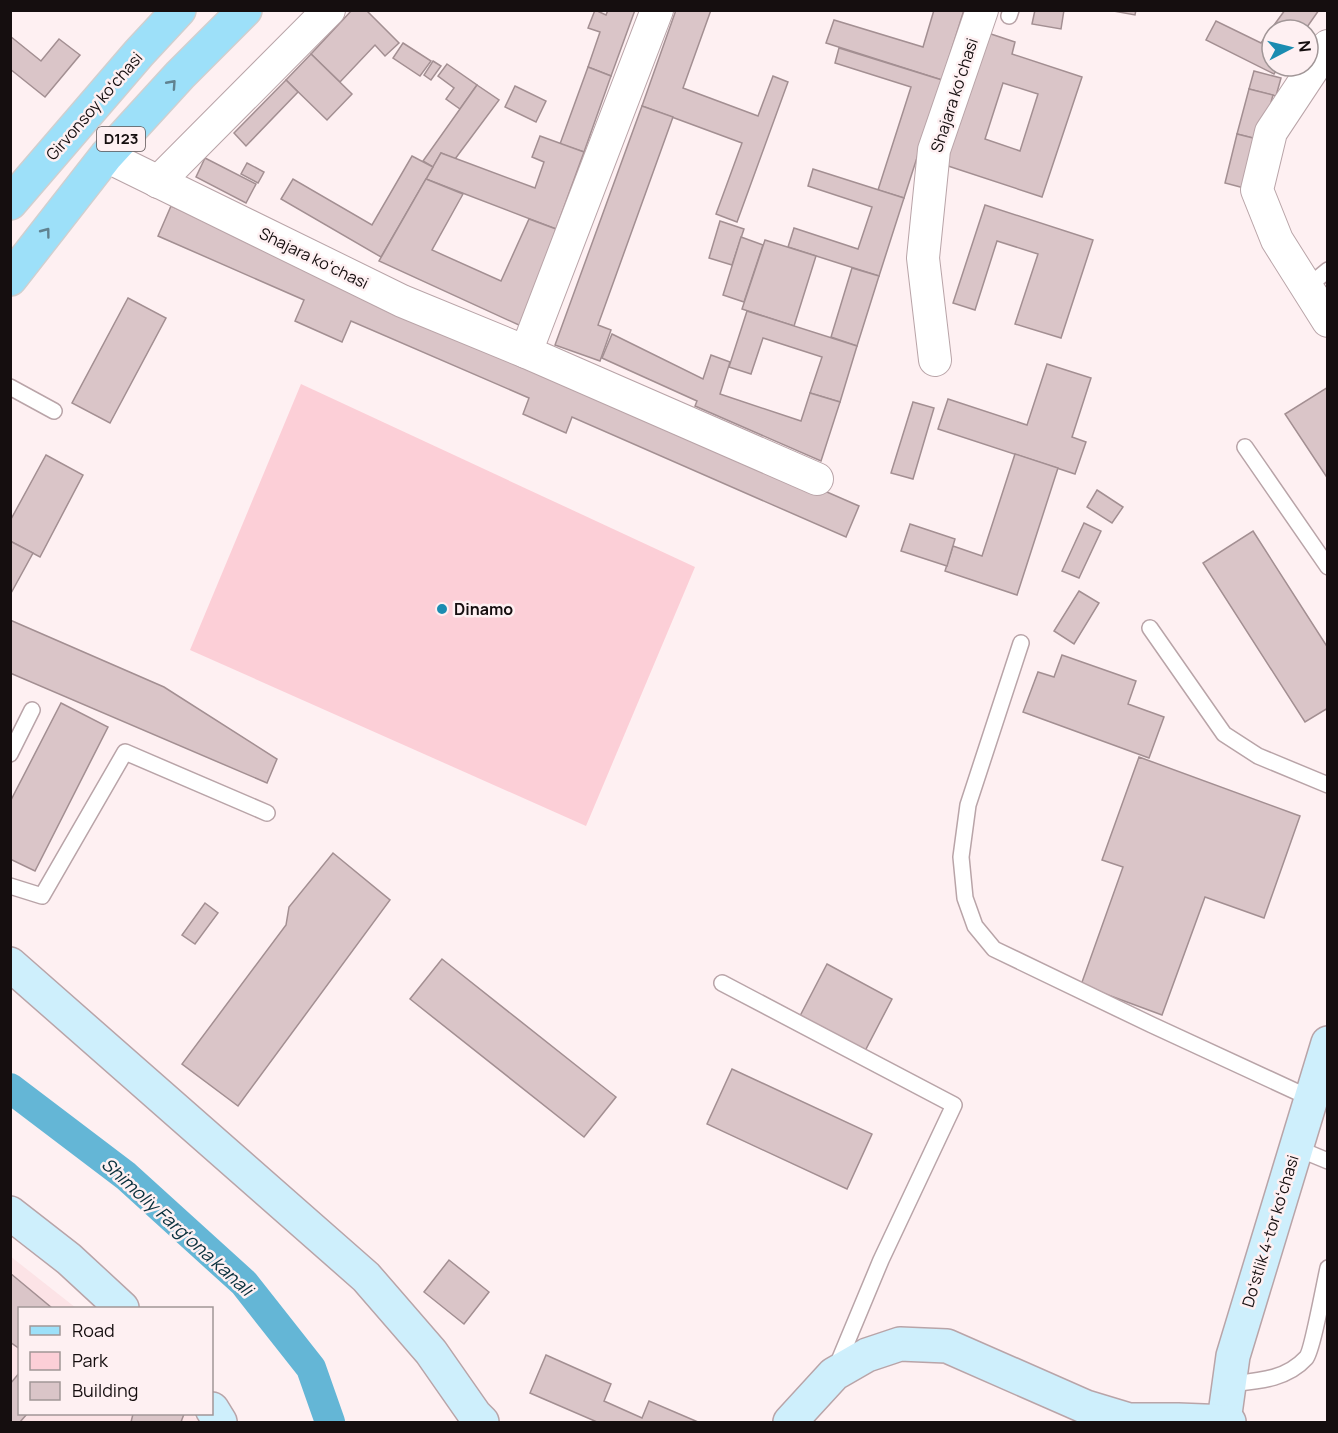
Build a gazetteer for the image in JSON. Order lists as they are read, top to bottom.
{
  "streets": {
    "main road": ["Girvonsoy koʻchasi", "D123"],
    "street": ["Shajara koʻchasi", "Doʻstlik 4-tor koʻchasi"]
  },
  "crossings": [
    ["Shajara koʻchasi", "D123"]
  ],
  "water": ["Shimoliy Fargʻona kanali"],
  "places": ["Dinamo"],
  "legend": ["Road", "Park", "Building"],
  "north": "right"
}
